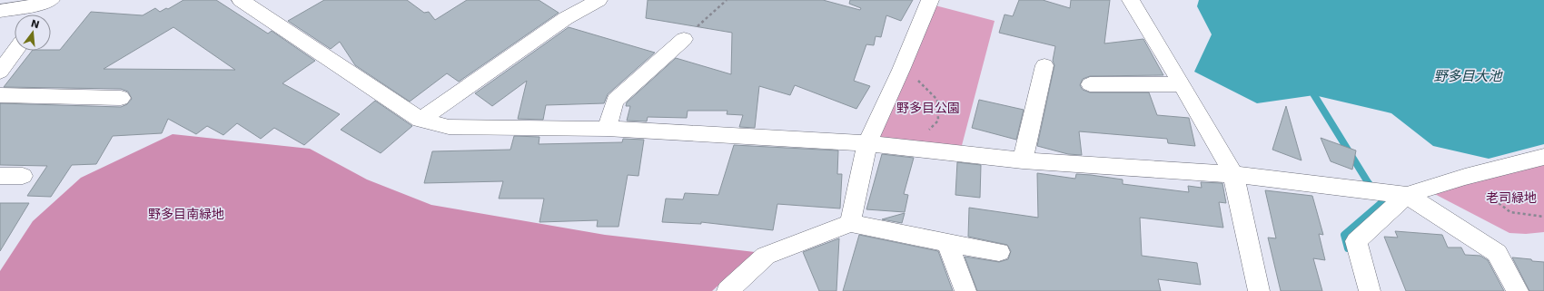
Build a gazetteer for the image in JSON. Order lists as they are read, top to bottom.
{
  "water": ["野多目大池"],
  "parks": ["野多目公園", "老司緑地", "野多目南緑地"],
  "north": "top"
}
